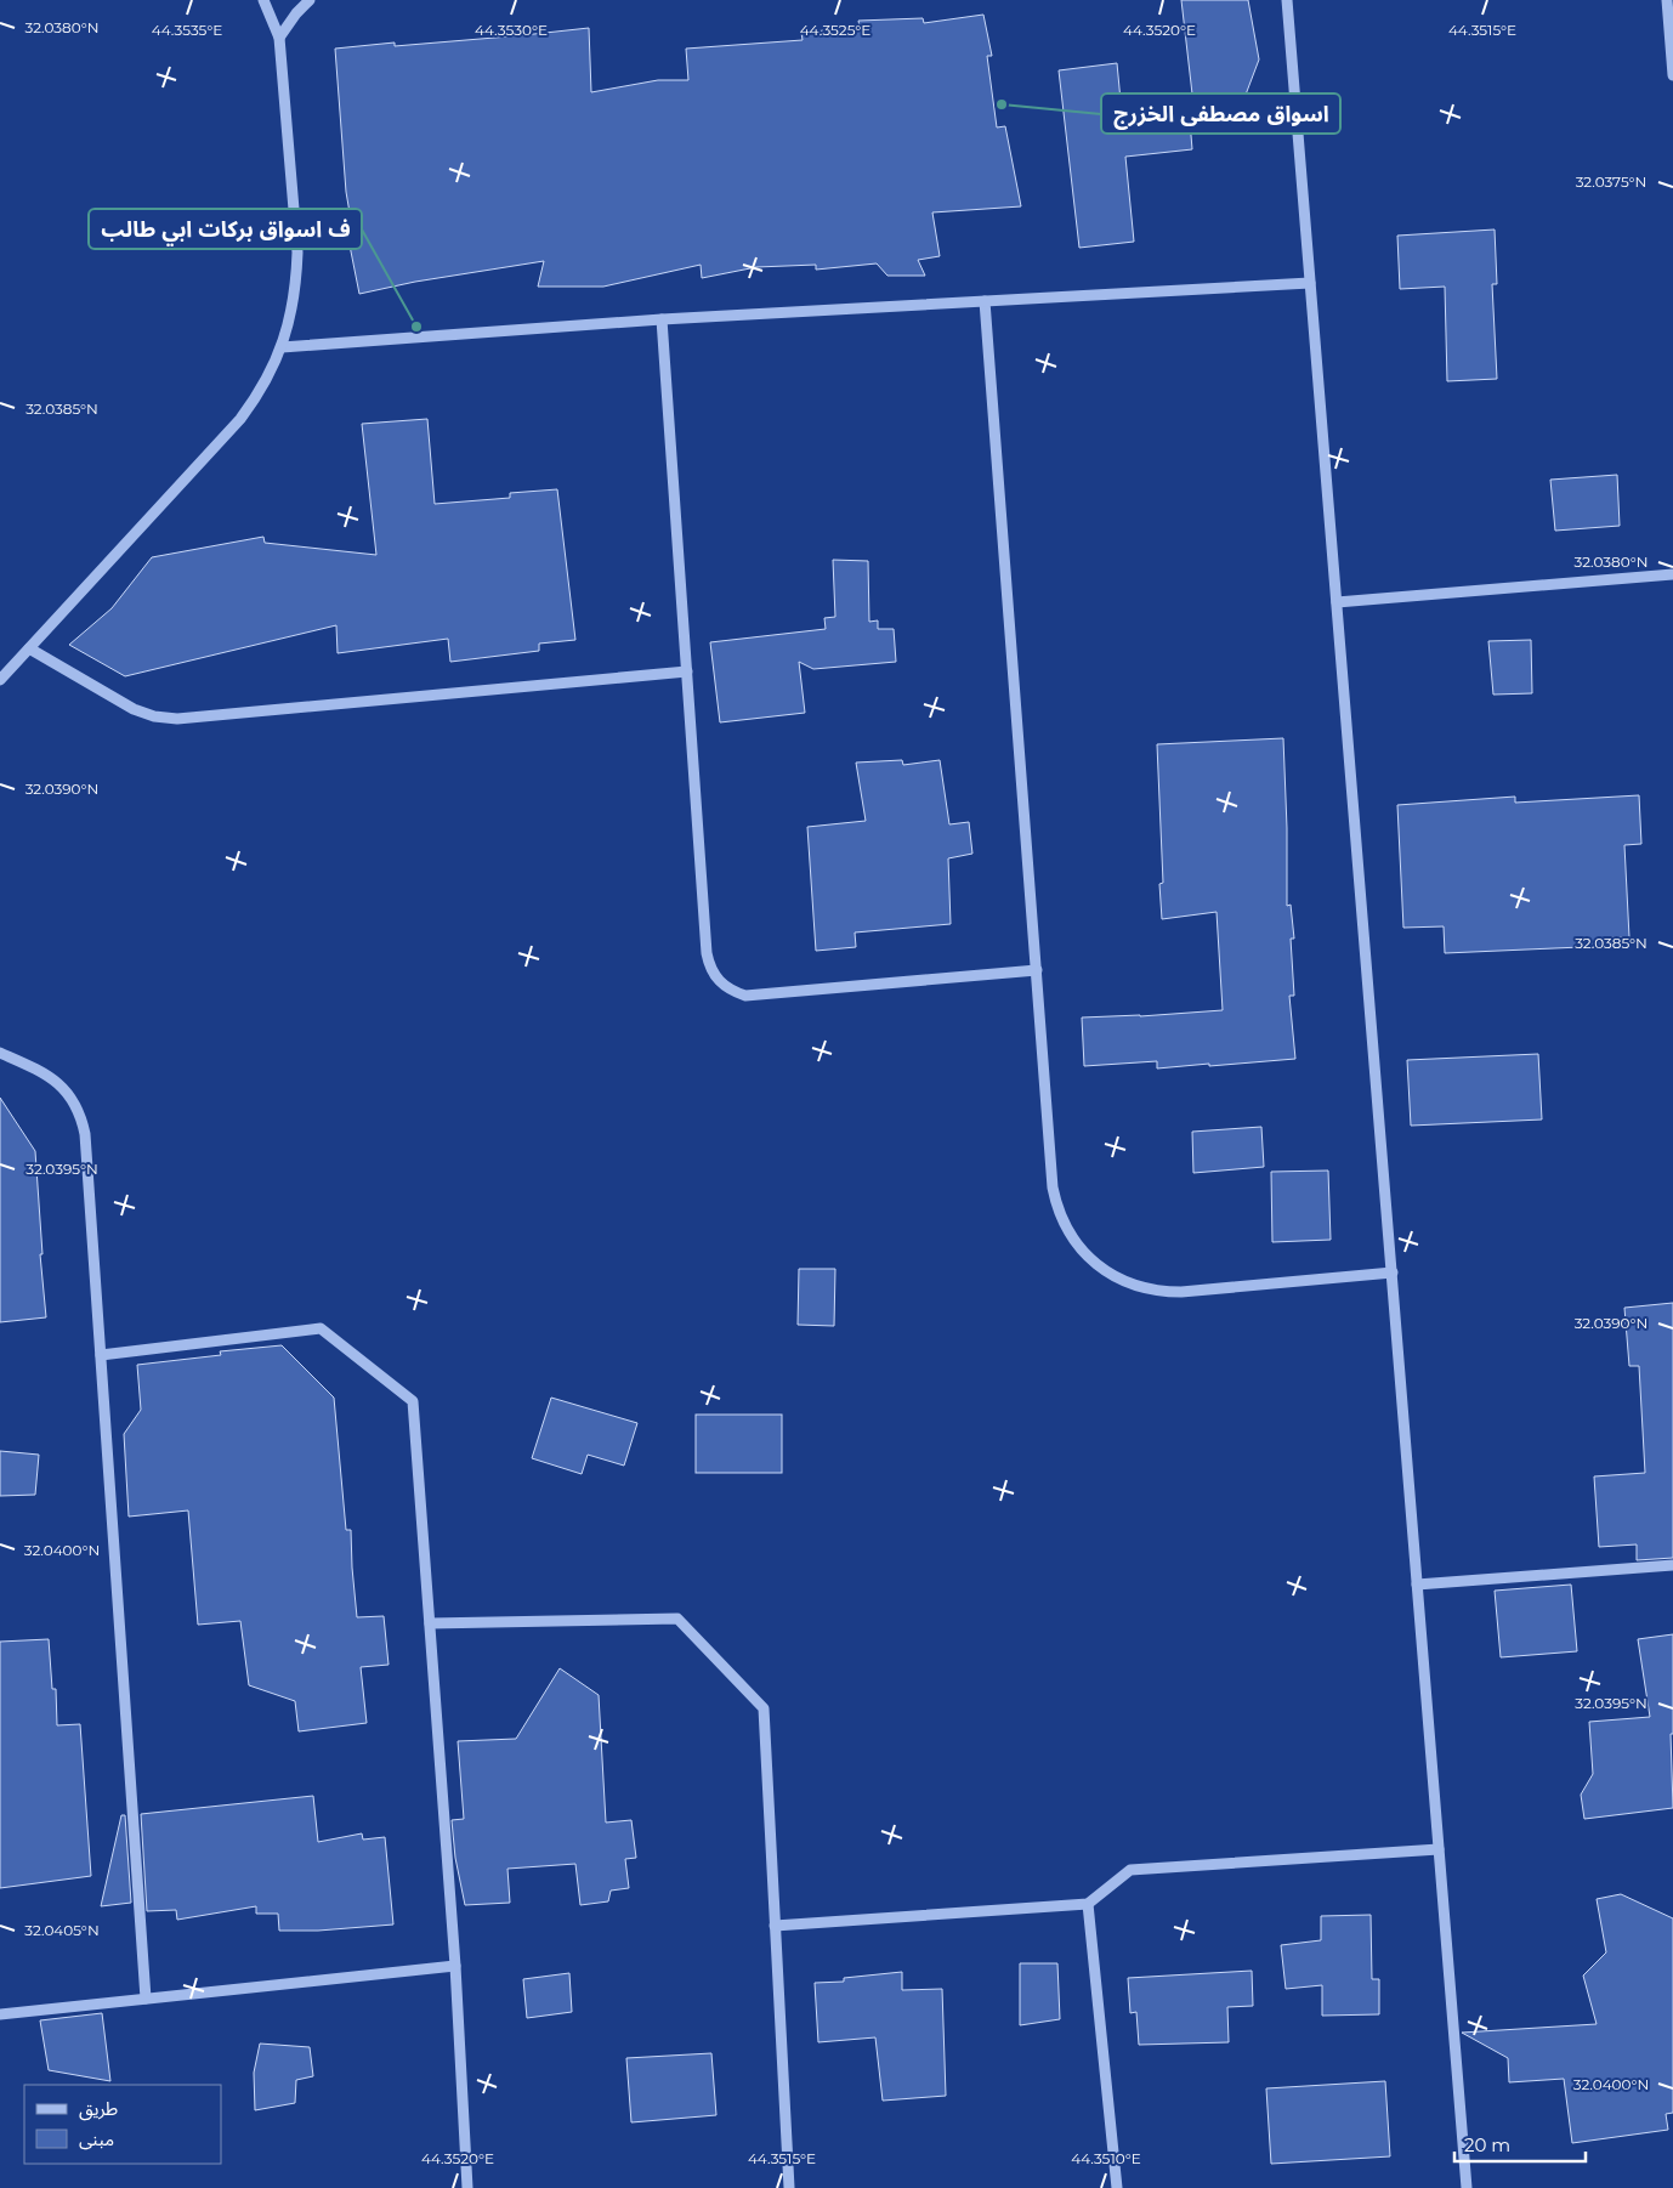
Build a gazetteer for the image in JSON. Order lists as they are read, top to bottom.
{
  "places": ["اسواق مصطفى الخزرج", "ف اسواق بركات ابي طالب"],
  "legend": ["طريق", "مبنى"],
  "scale_bar": "20 m",
  "coordinates": [
    "32.0380°N",
    "44.3535°E",
    "44.3530°E",
    "44.3525°E",
    "44.3520°E",
    "44.3515°E",
    "32.0375°N",
    "32.0385°N",
    "32.0390°N",
    "32.0395°N",
    "32.0400°N",
    "32.0405°N",
    "44.3510°E"
  ]
}
